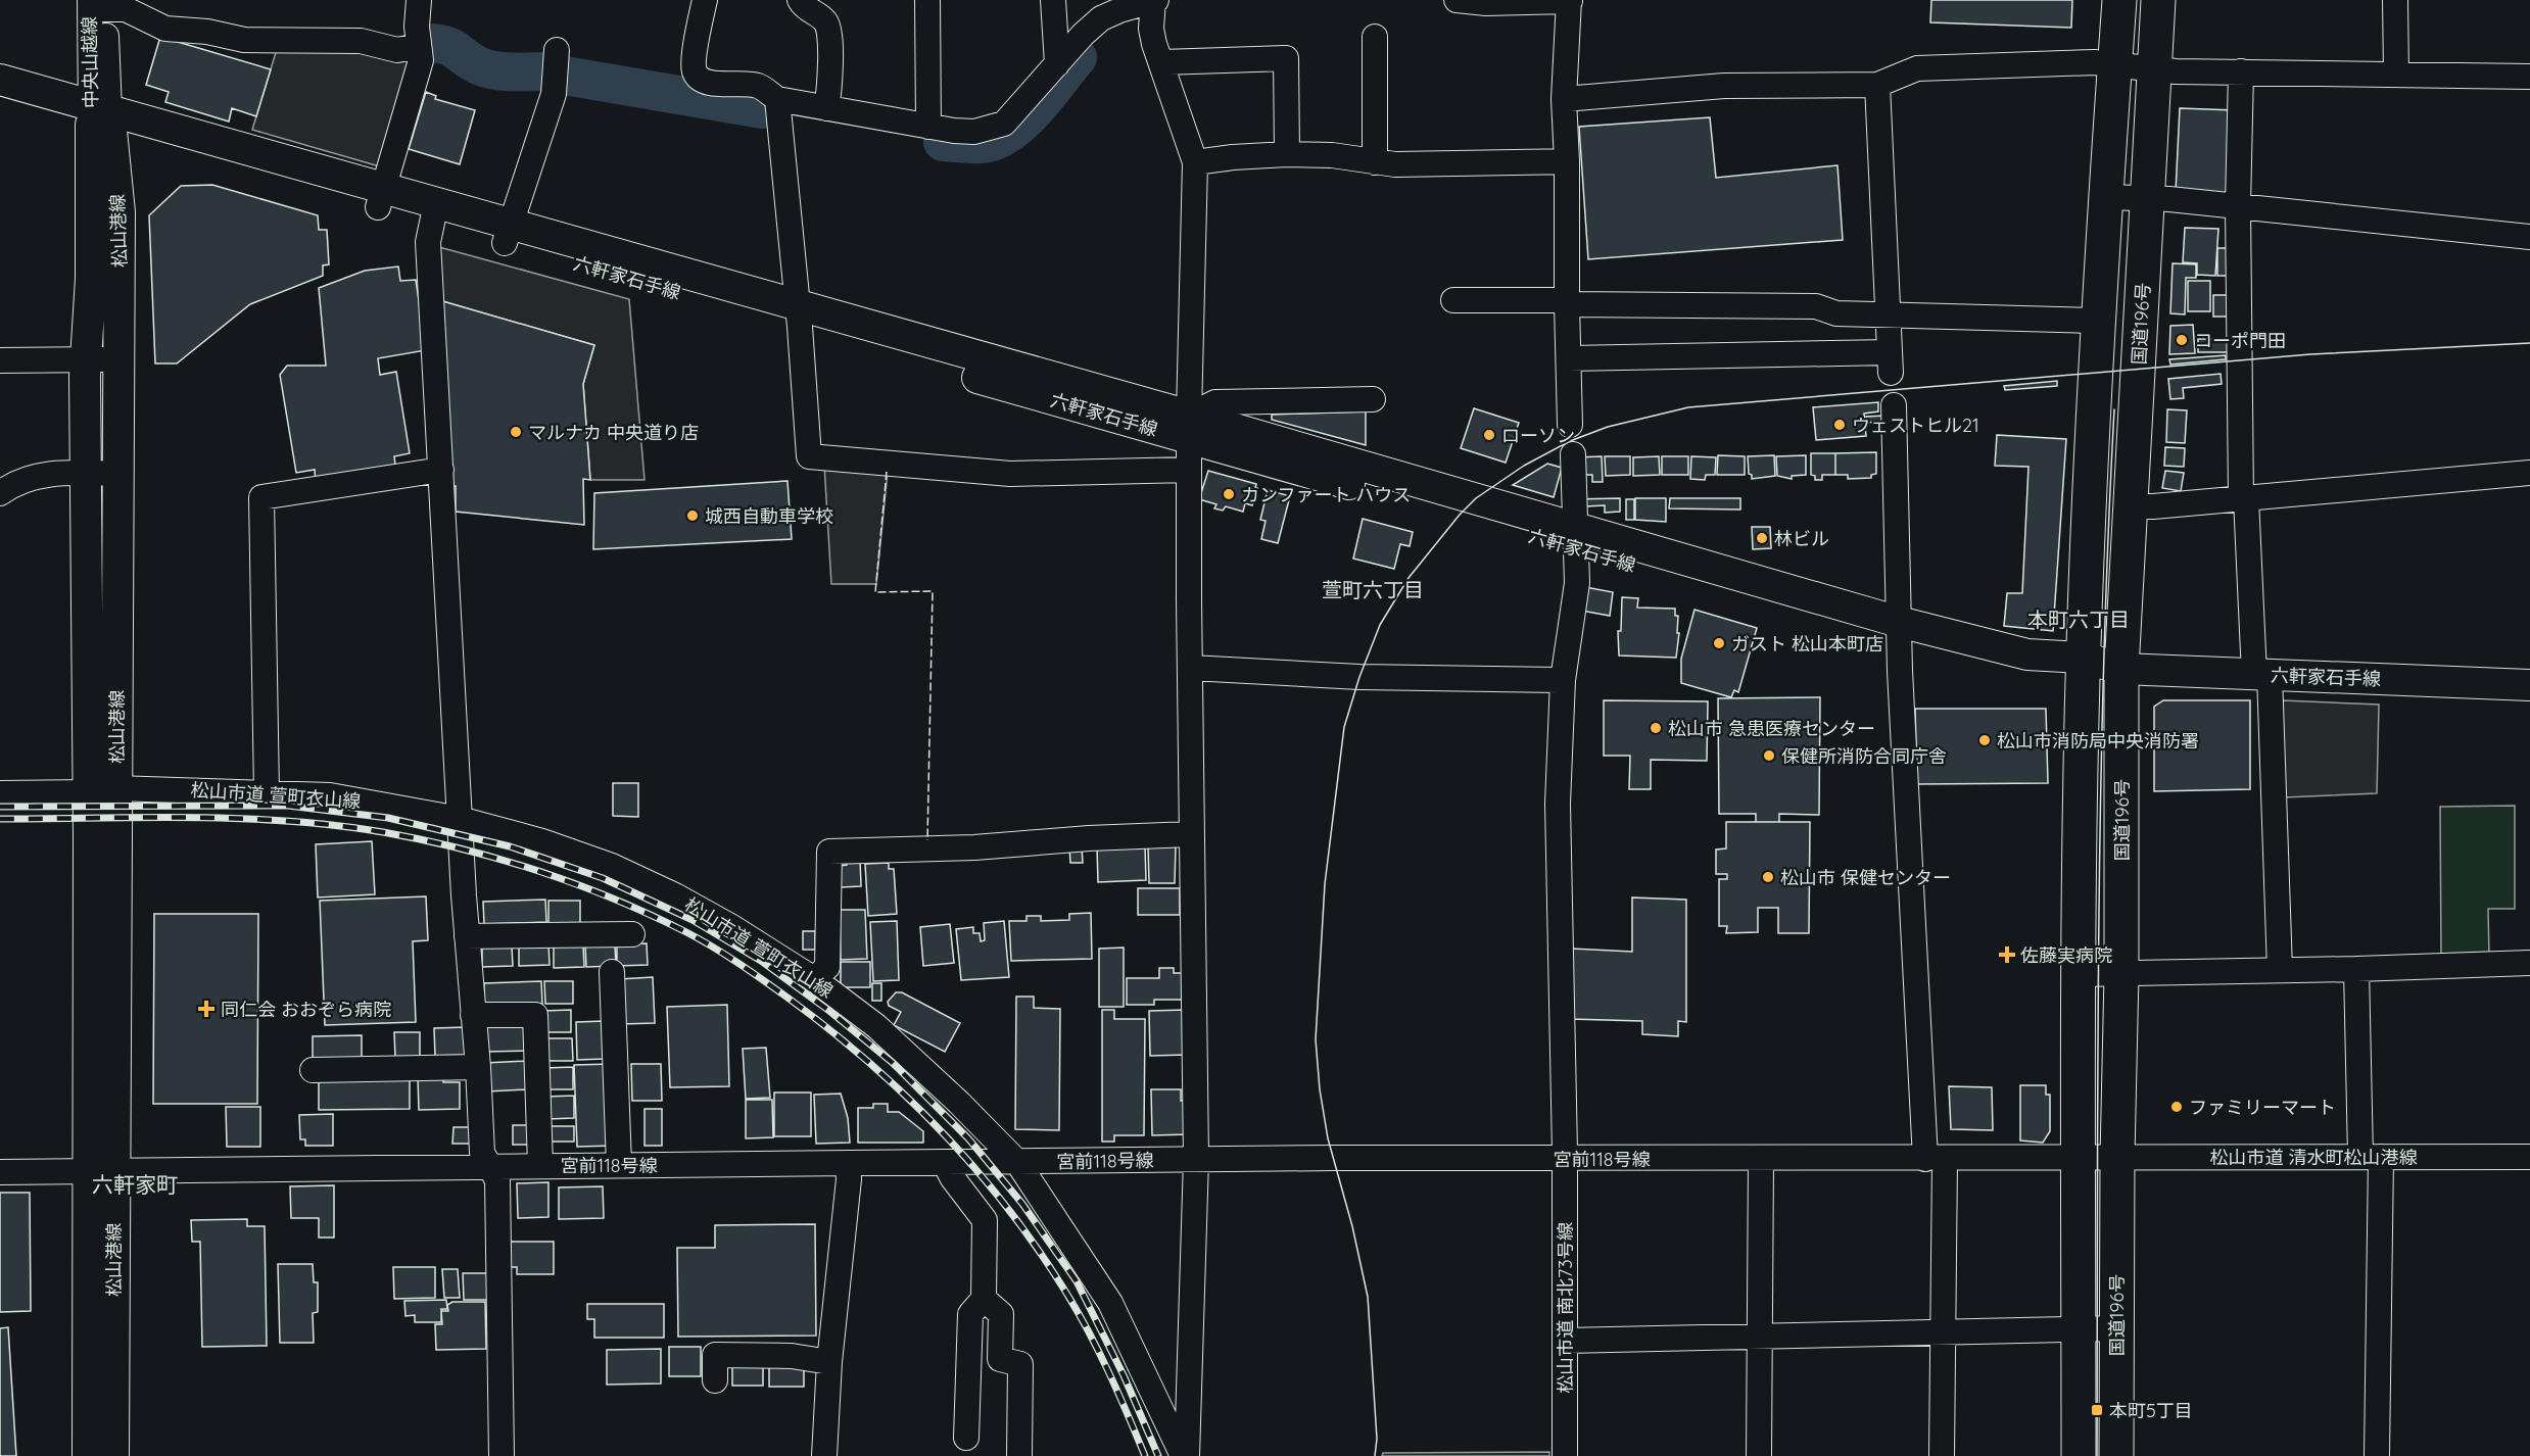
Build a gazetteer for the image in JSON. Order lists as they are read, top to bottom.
{
  "streets": {
    "highway": ["国道196号"],
    "main road": ["松山港線", "六軒家石手線"],
    "street": [
      "中央山越線",
      "松山市道 萱町衣山線",
      "松山市道 清水町松山港線",
      "宮前118号線",
      "松山市道 南北73号線"
    ]
  },
  "crossings": [
    ["中央山越線", "松山港線"],
    ["中央山越線", "六軒家石手線"],
    ["松山港線", "六軒家石手線"],
    ["松山港線", "松山市道 萱町衣山線"],
    ["松山港線", "宮前118号線"],
    ["六軒家石手線", "国道196号"],
    ["六軒家石手線", "松山市道 南北73号線"],
    ["国道196号", "松山市道 清水町松山港線"],
    ["国道196号", "宮前118号線"],
    ["松山市道 萱町衣山線", "宮前118号線"],
    ["松山市道 清水町松山港線", "宮前118号線"],
    ["宮前118号線", "松山市道 南北73号線"]
  ],
  "districts": ["萱町六丁目", "本町六丁目", "六軒家町"],
  "places": {
    "other": [
      "コーポ門田",
      "ウェストヒル21",
      "マルナカ 中央道り店",
      "ローソン",
      "カンファート ハウス",
      "城西自動車学校",
      "林ビル",
      "ガスト 松山本町店",
      "松山市 急患医療センター",
      "松山市消防局中央消防署",
      "保健所消防合同庁舎",
      "松山市 保健センター",
      "ファミリーマート"
    ],
    "health": ["佐藤実病院", "同仁会 おおぞら病院"],
    "transit": ["本町5丁目"]
  }
}
